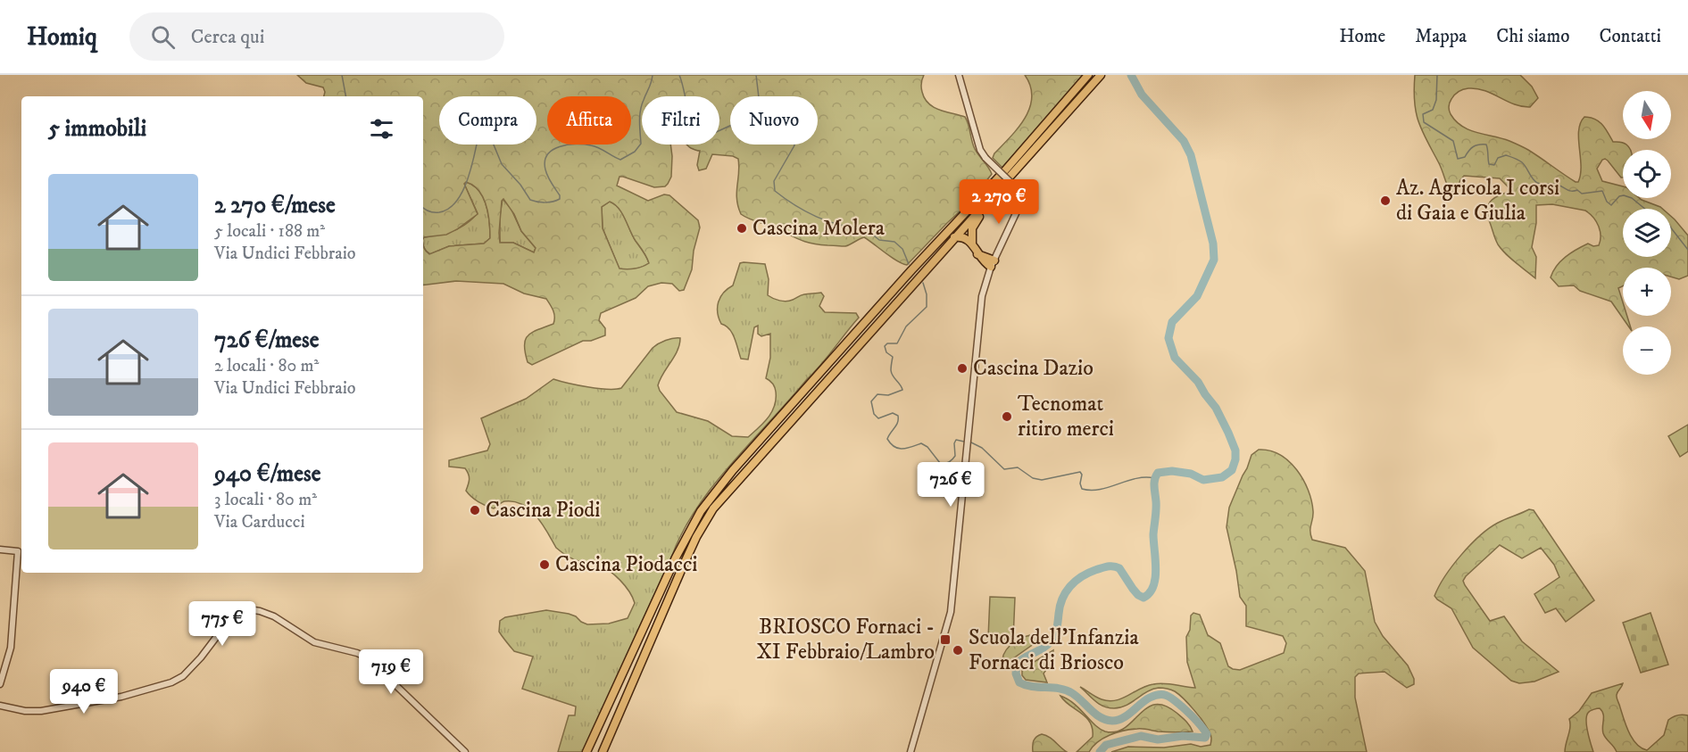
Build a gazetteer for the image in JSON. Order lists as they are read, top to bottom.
{
  "places": {
    "other": [
      "Az. Agricola I corsi di Gaia e Giulia",
      "Cascina Molera",
      "Cascina Dazio",
      "Tecnomat ritiro merci",
      "Cascina Piodi",
      "Cascina Piodacci",
      "Scuola dell’Infanzia Fornaci di Briosco"
    ],
    "transit": ["BRIOSCO Fornaci - XI Febbraio/Lambro"]
  },
  "north": "bottom",
  "page": {
    "header": "Homiq",
    "search": "Cerca qui",
    "nav": [
      "Home",
      "Mappa",
      "Chi siamo",
      "Contatti"
    ],
    "map_buttons": ["+", "−"],
    "chip": [
      "Compra",
      "Affitta",
      "Filtri",
      "Nuovo"
    ],
    "heading": "5 immobili",
    "list": [
      {
        "name": "2 270 €/mese",
        "note": "5 locali · 188 m² · Via Undici Febbraio"
      },
      {
        "name": "726 €/mese",
        "note": "2 locali · 80 m² · Via Undici Febbraio"
      },
      {
        "name": "940 €/mese",
        "note": "3 locali · 80 m² · Via Carducci"
      }
    ],
    "price": [
      "2 270 €",
      "726 €",
      "775 €",
      "719 €",
      "940 €"
    ]
  }
}
